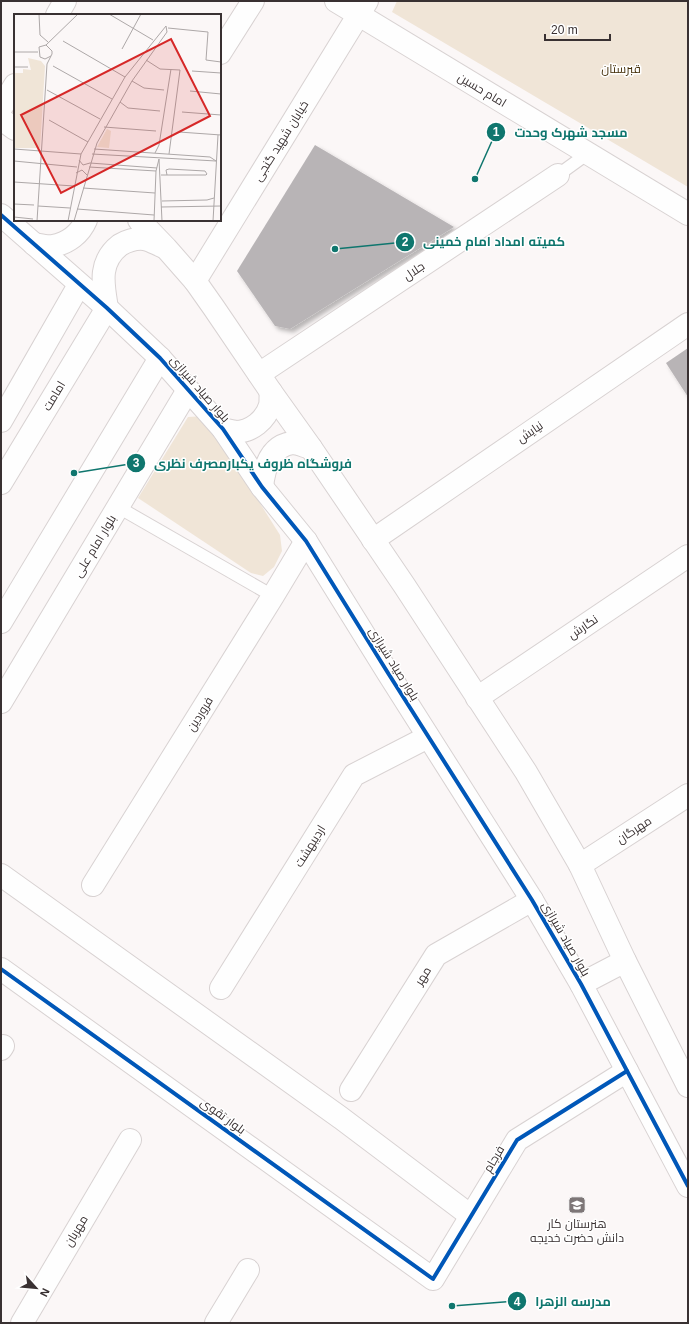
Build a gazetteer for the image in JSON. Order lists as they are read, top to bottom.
{
  "streets": {
    "street": [
      "امام حسین",
      "خیابان شهید گنجی",
      "جلال",
      "بلوار صیاد شیرازی",
      "امامت",
      "نیایش",
      "بلوار امام علی",
      "نگارش",
      "فروردین",
      "مهرگان",
      "اردیبهشت",
      "مهر",
      "بلوار تقوی",
      "فرجام",
      "مهربان"
    ]
  },
  "crossings": [
    ["امام حسین", "خیابان شهید گنجی"],
    ["امام حسین", "جلال"],
    ["بلوار صیاد شیرازی", "امامت"],
    ["بلوار صیاد شیرازی", "بلوار امام علی"],
    ["بلوار صیاد شیرازی", "فروردین"],
    ["بلوار صیاد شیرازی", "اردیبهشت"],
    ["بلوار صیاد شیرازی", "مهر"],
    ["بلوار صیاد شیرازی", "فرجام"],
    ["بلوار تقوی", "فرجام"]
  ],
  "parks": ["قبرستان"],
  "places": {
    "other": [
      "مسجد شهرک وحدت",
      "کمیته امداد امام خمینی",
      "فروشگاه ظروف یکبارمصرف نظری",
      "مدرسه الزهرا"
    ],
    "school or university": ["هنرستان کار دانش حضرت خدیجه"]
  },
  "scale_bar": "20 m",
  "north": "bottom right"
}
